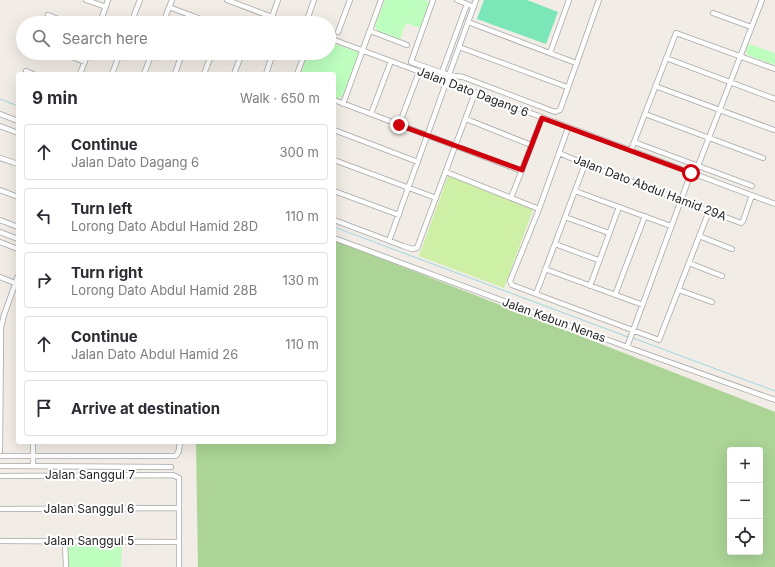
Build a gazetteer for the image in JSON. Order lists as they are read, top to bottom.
{
  "streets": {
    "street": [
      "Jalan Dato Dagang 6",
      "Jalan Dato Abdul Hamid 29A",
      "Jalan Kebun Nenas",
      "Jalan Sanggul 7",
      "Jalan Sanggul 6",
      "Jalan Sanggul 5"
    ]
  },
  "crossings": [
    ["Jalan Dato Dagang 6", "Jalan Dato Abdul Hamid 29A"],
    ["Jalan Sanggul 7", "Jalan Sanggul 6"]
  ],
  "page": {
    "search": "Search here",
    "heading": ["9 min", "Walk · 650 m"],
    "list": [
      ["Continue", "Jalan Dato Dagang 6", "300 m"],
      ["Turn left", "Lorong Dato Abdul Hamid 28D", "110 m"],
      ["Turn right", "Lorong Dato Abdul Hamid 28B", "130 m"],
      ["Continue", "Jalan Dato Abdul Hamid 26", "110 m"],
      "Arrive at destination"
    ],
    "map_buttons": ["+", "−"]
  }
}
